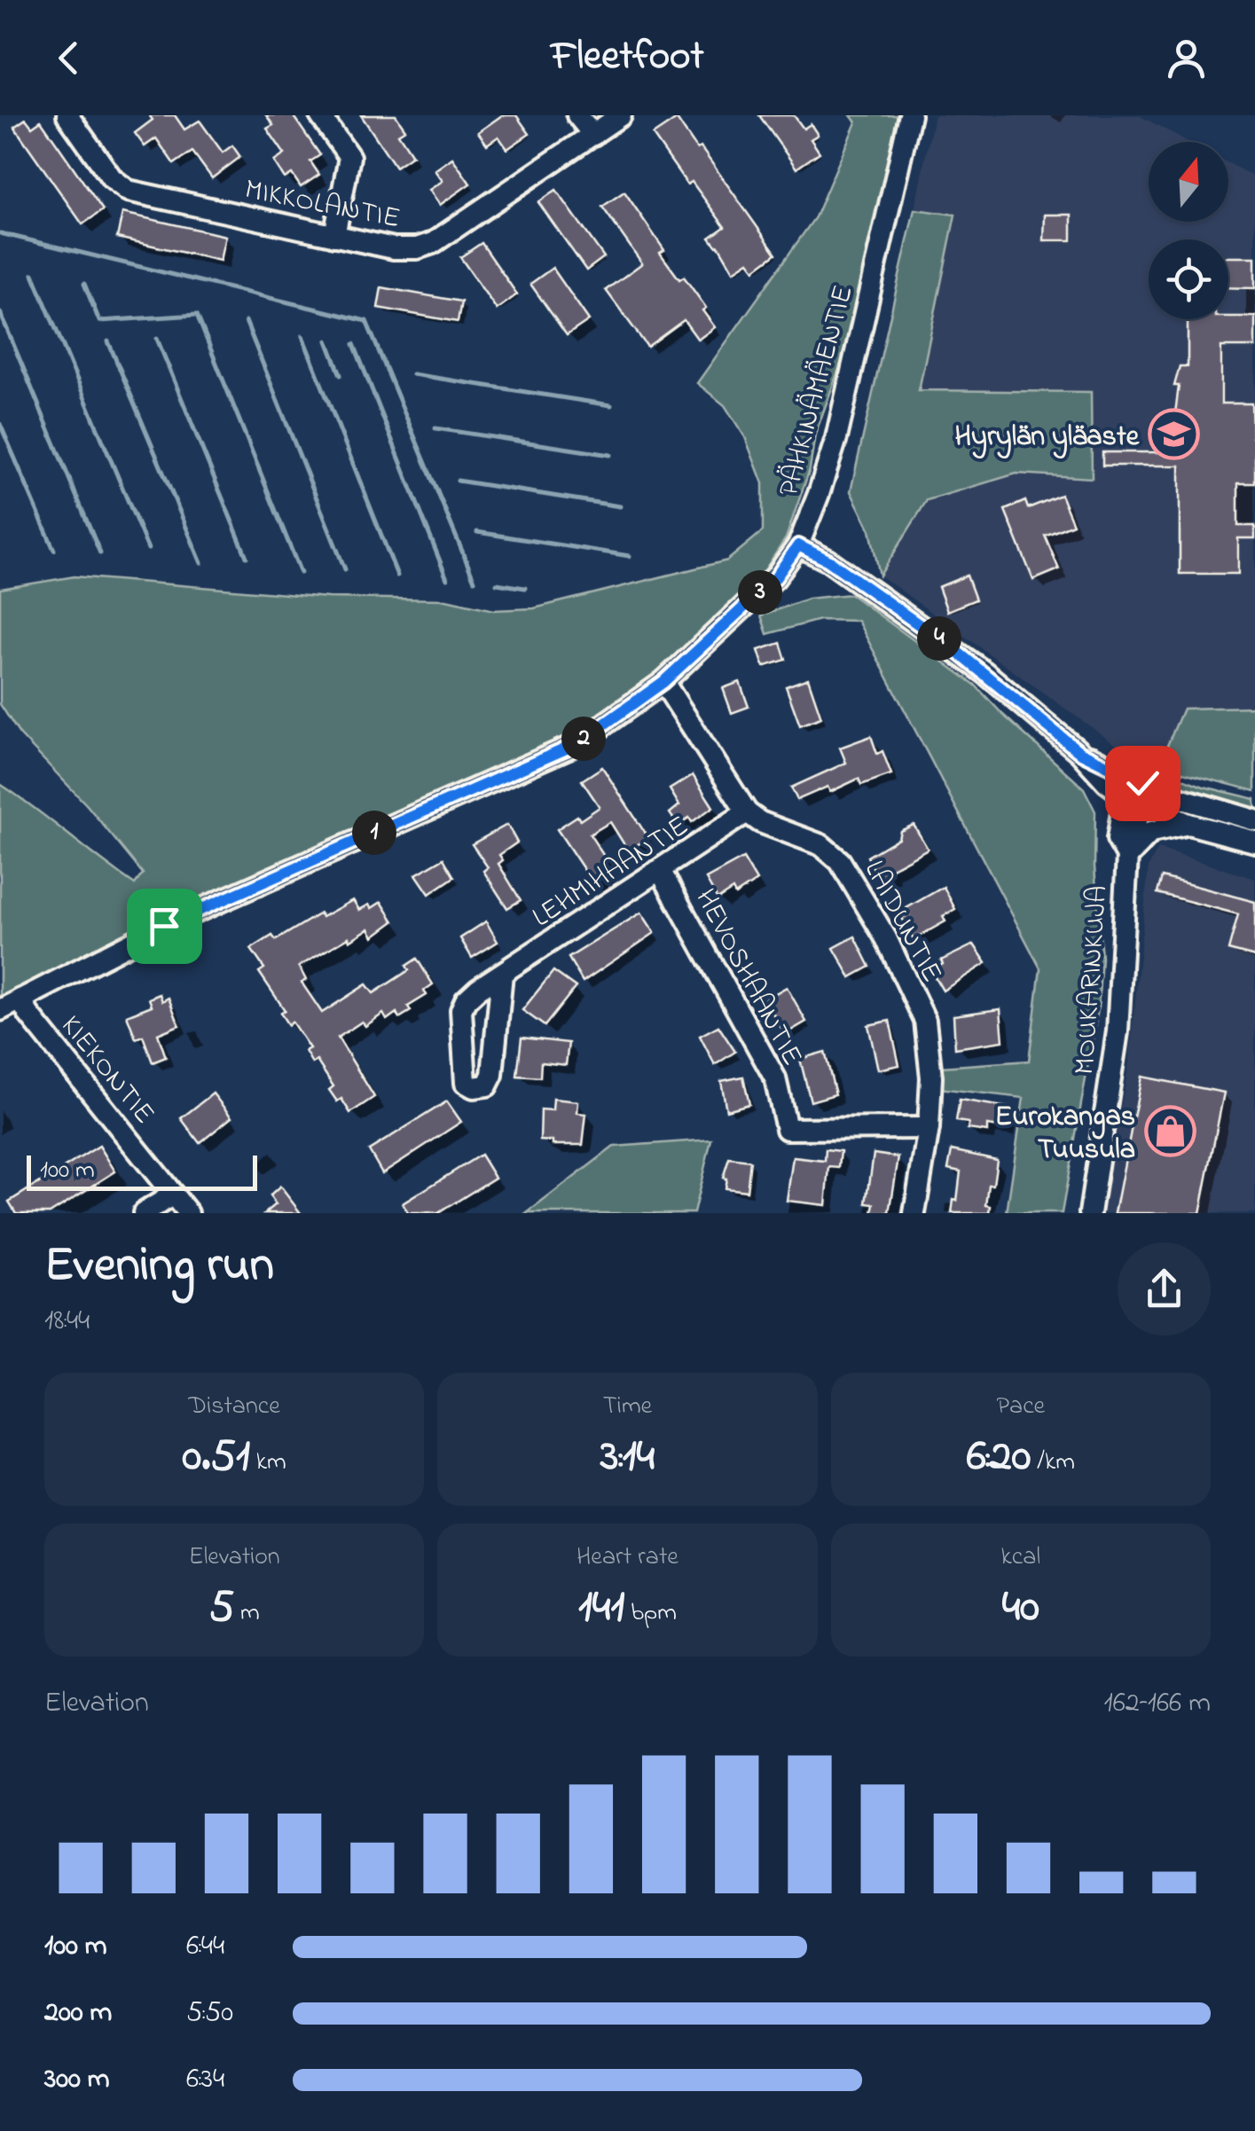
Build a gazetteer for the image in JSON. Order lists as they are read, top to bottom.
{
  "streets": {
    "street": [
      "MIKKOLANTIE",
      "PÄHKINÄMÄENTIE",
      "LEHMIHAANTIE",
      "LAIDUNTIE",
      "HEVOSHAANTIE",
      "MOUKARINKUJA",
      "KIEKONTIE"
    ]
  },
  "crossings": [
    ["PÄHKINÄMÄENTIE", "KIEKONTIE"],
    ["LEHMIHAANTIE", "LAIDUNTIE"],
    ["LEHMIHAANTIE", "HEVOSHAANTIE"],
    ["LAIDUNTIE", "HEVOSHAANTIE"]
  ],
  "places": {
    "school or university": ["Hyrylän yläaste"],
    "shop": ["Eurokangas Tuusula"]
  },
  "scale_bar": "100 m",
  "north": "top",
  "page": {
    "header": "Fleetfoot",
    "pins": [
      "3",
      "4",
      "2",
      "1"
    ],
    "scale": "100 m",
    "heading": ["Evening run", "18:44"],
    "stats": [
      ["Distance", "0.51 km"],
      ["Time", "3:14"],
      ["Pace", "6:20 /km"],
      ["Elevation", "5 m"],
      ["Heart rate", "141 bpm"],
      ["kcal", "40"]
    ],
    "chart": ["Elevation", "162–166 m"],
    "list": [
      {
        "name": "100 m",
        "note": "6:44"
      },
      {
        "name": "200 m",
        "note": "5:50"
      },
      {
        "name": "300 m",
        "note": "6:34"
      }
    ]
  }
}
